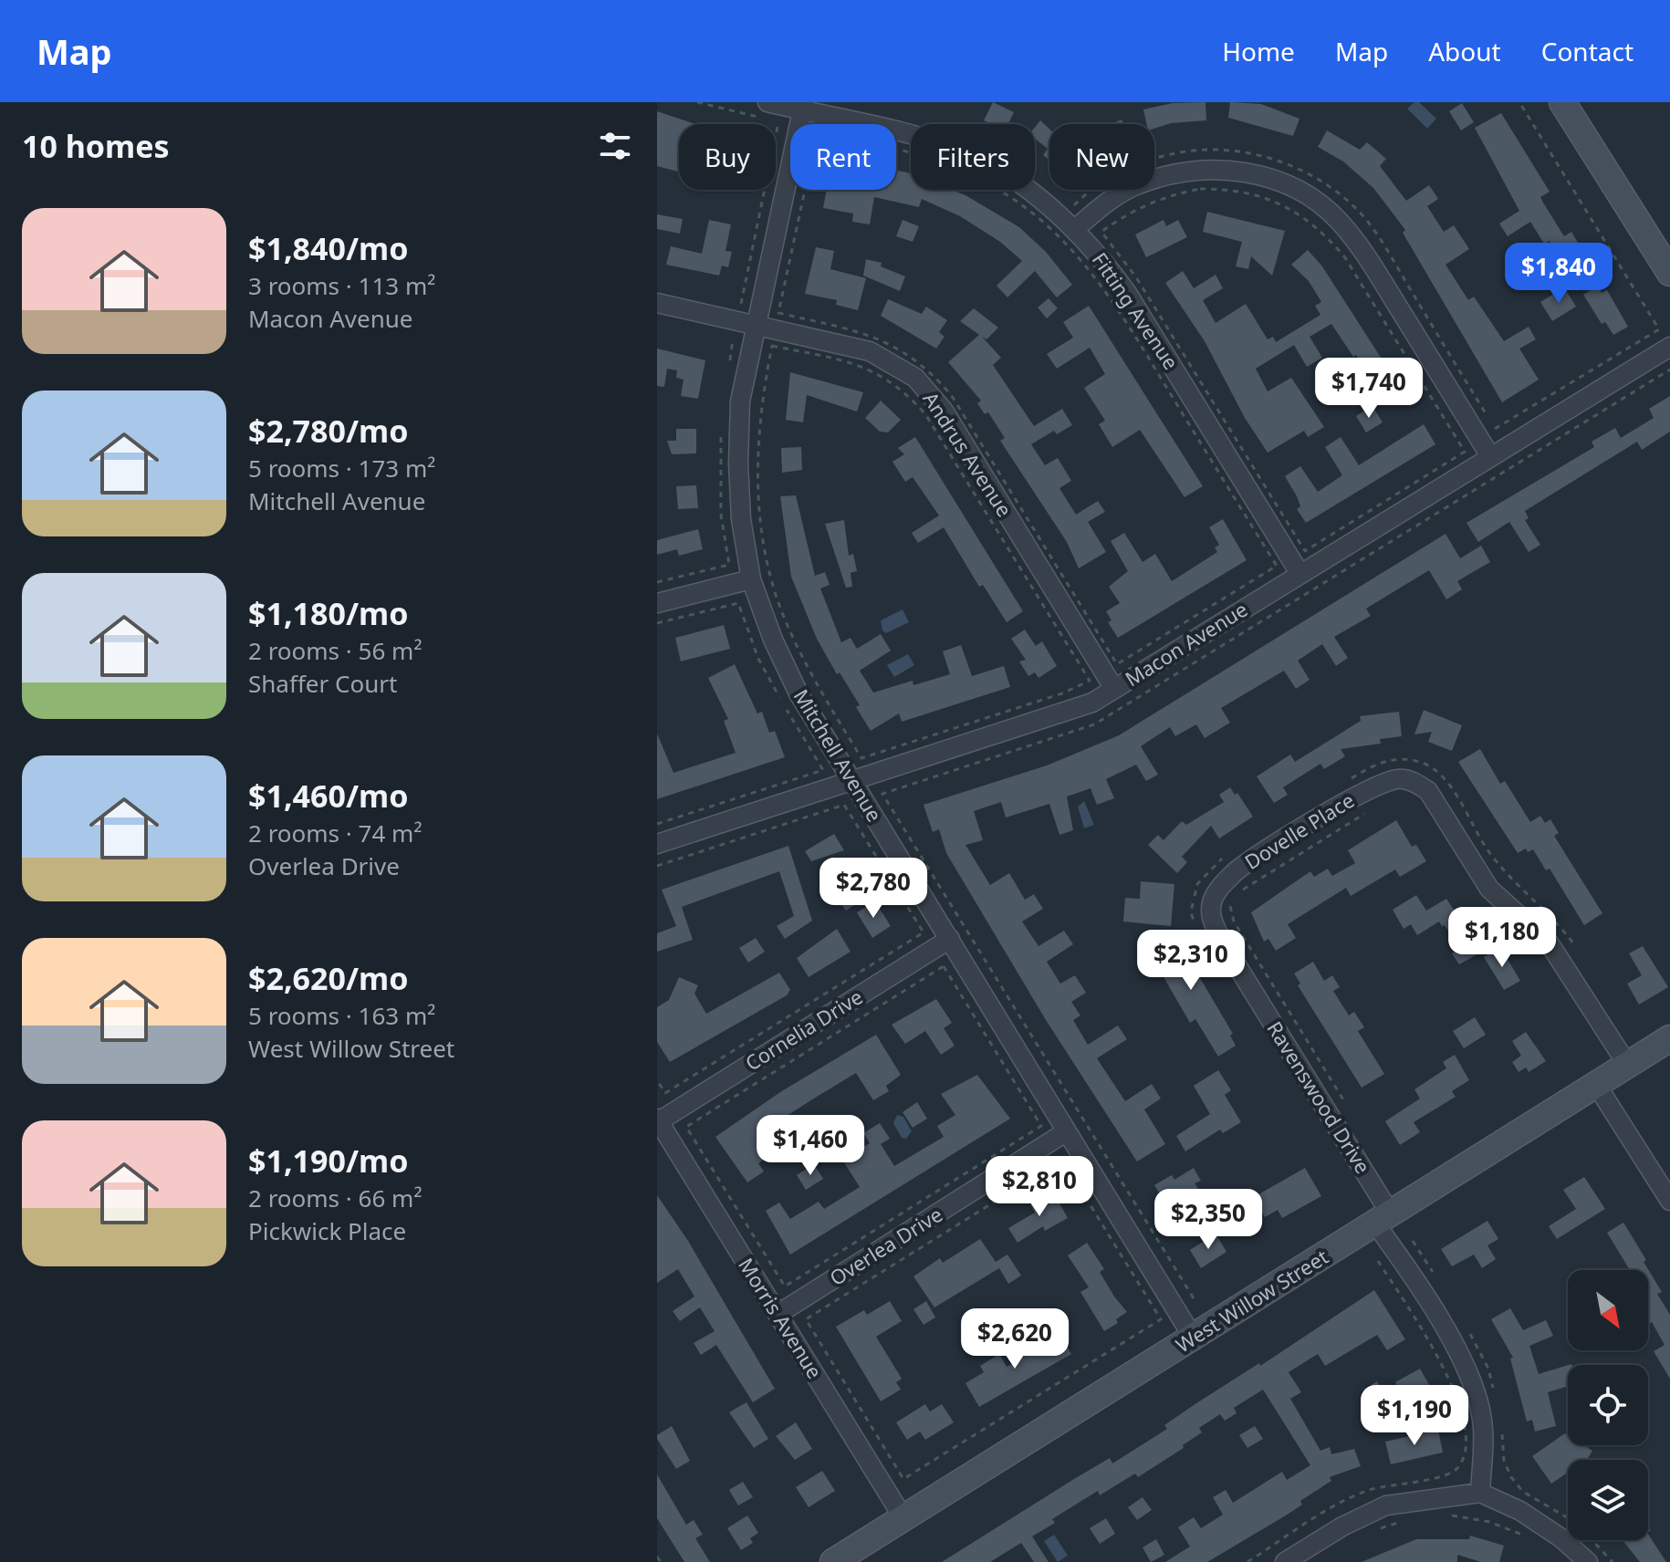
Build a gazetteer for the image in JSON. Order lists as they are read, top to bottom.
{
  "streets": {
    "street": [
      "Fitting Avenue",
      "Andrus Avenue",
      "Macon Avenue",
      "Mitchell Avenue",
      "Dovelle Place",
      "Cornelia Drive",
      "Ravenswood Drive",
      "Overlea Drive",
      "West Willow Street",
      "Morris Avenue"
    ]
  },
  "crossings": [
    ["Fitting Avenue", "Macon Avenue"],
    ["Fitting Avenue", "Mitchell Avenue"],
    ["Andrus Avenue", "Macon Avenue"],
    ["Andrus Avenue", "Mitchell Avenue"],
    ["Macon Avenue", "Mitchell Avenue"],
    ["Mitchell Avenue", "Cornelia Drive"],
    ["Mitchell Avenue", "Overlea Drive"],
    ["Mitchell Avenue", "West Willow Street"],
    ["Dovelle Place", "Ravenswood Drive"],
    ["Dovelle Place", "West Willow Street"],
    ["Cornelia Drive", "Morris Avenue"],
    ["Ravenswood Drive", "West Willow Street"],
    ["Overlea Drive", "Morris Avenue"],
    ["West Willow Street", "Morris Avenue"]
  ],
  "north": "bottom right",
  "page": {
    "header": "Map",
    "nav": [
      "Home",
      "Map",
      "About",
      "Contact"
    ],
    "heading": "10 homes",
    "chip": [
      "Buy",
      "Rent",
      "Filters",
      "New"
    ],
    "list": [
      {
        "name": "$1,840/mo",
        "note": "3 rooms · 113 m² · Macon Avenue"
      },
      {
        "name": "$2,780/mo",
        "note": "5 rooms · 173 m² · Mitchell Avenue"
      },
      {
        "name": "$1,180/mo",
        "note": "2 rooms · 56 m² · Shaffer Court"
      },
      {
        "name": "$1,460/mo",
        "note": "2 rooms · 74 m² · Overlea Drive"
      },
      {
        "name": "$2,620/mo",
        "note": "5 rooms · 163 m² · West Willow Street"
      },
      {
        "name": "$1,190/mo",
        "note": "2 rooms · 66 m² · Pickwick Place"
      }
    ],
    "price": [
      "$1,840",
      "$1,740",
      "$2,780",
      "$1,180",
      "$2,310",
      "$1,460",
      "$2,810",
      "$2,350",
      "$2,620",
      "$1,190"
    ]
  }
}
